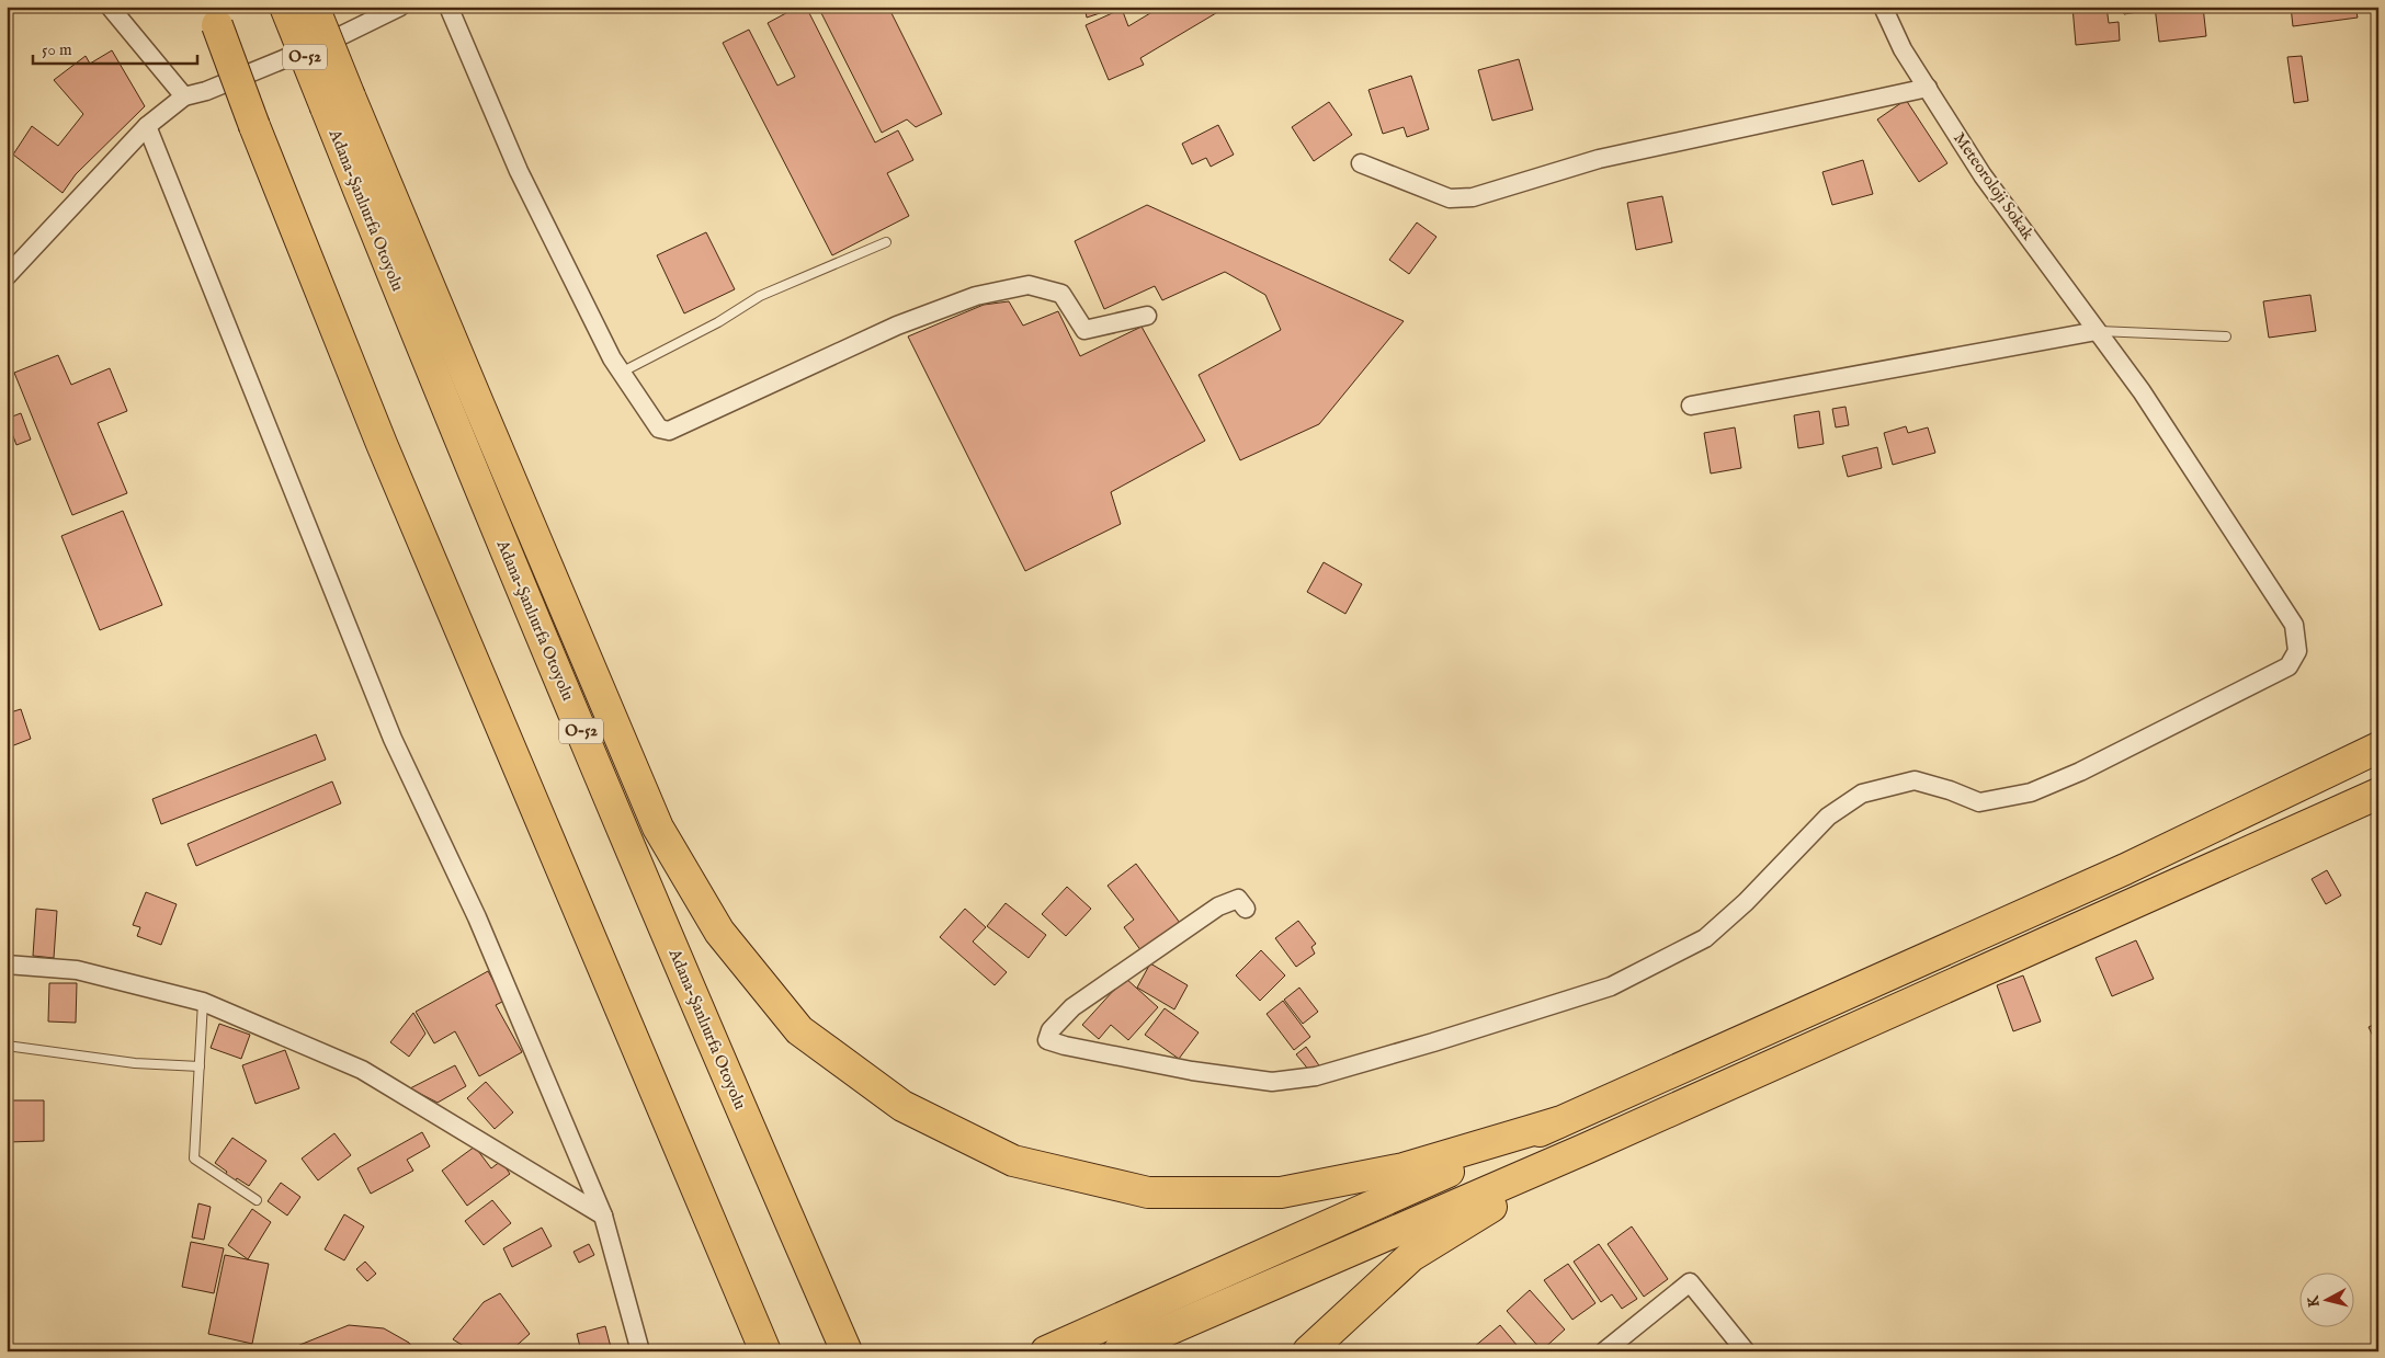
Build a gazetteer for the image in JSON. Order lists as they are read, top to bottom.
{
  "streets": {
    "highway": ["O-52", "Adana-Şanlıurfa Otoyolu"],
    "street": ["Meteoroloji Sokak"]
  },
  "scale_bar": "50 m",
  "north": "left"
}
